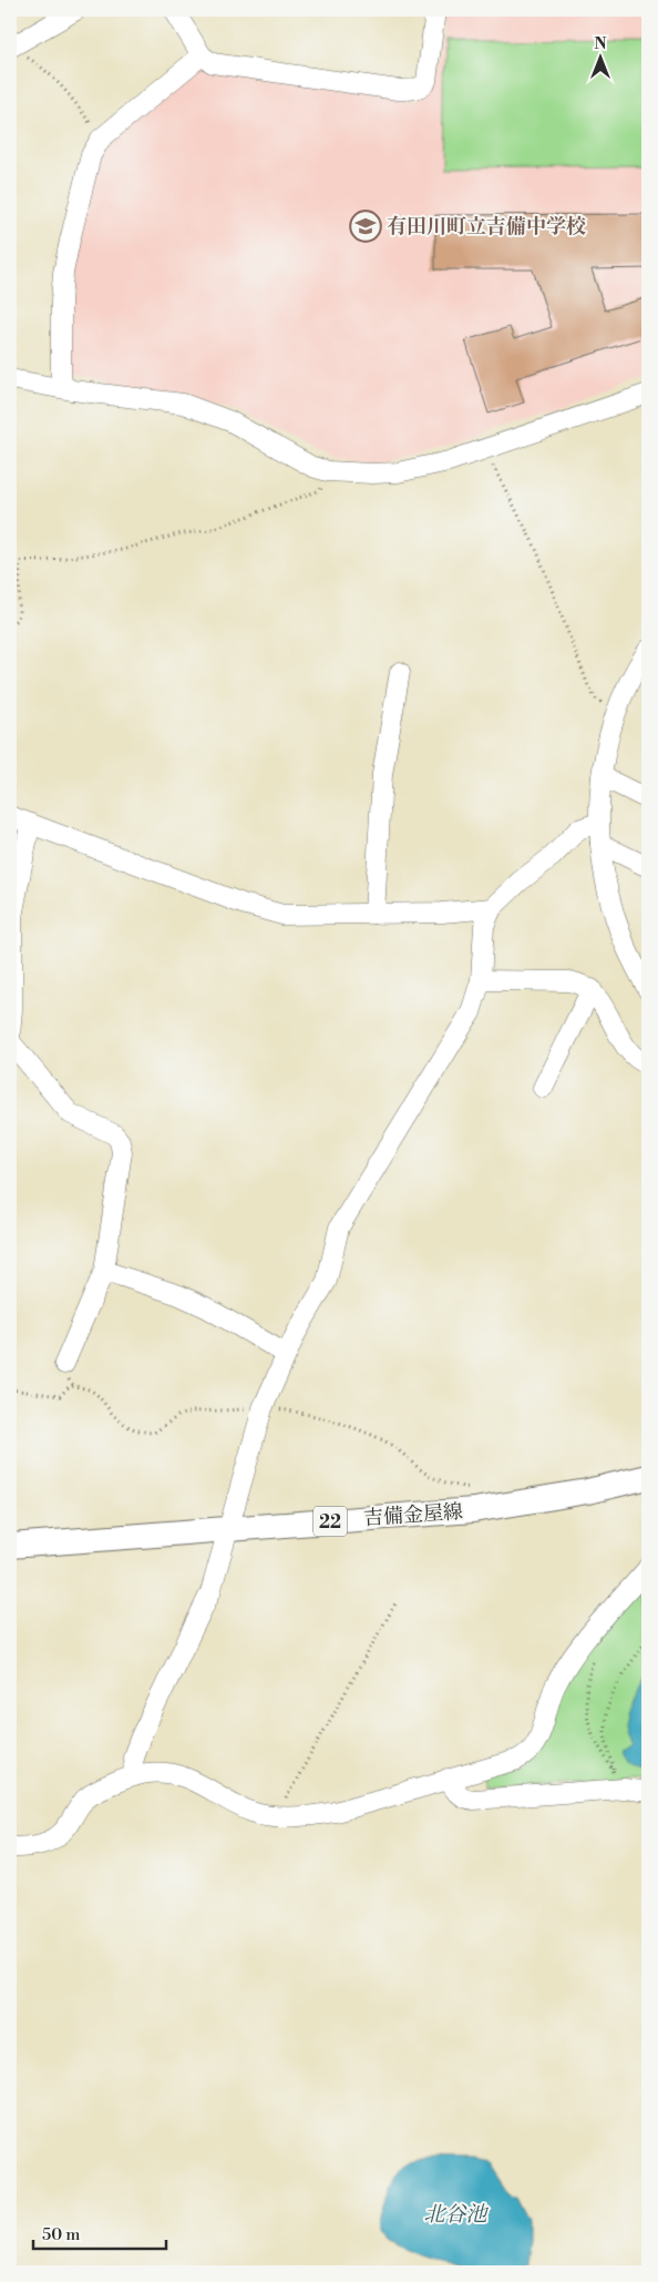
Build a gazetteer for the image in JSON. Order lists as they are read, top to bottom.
{
  "streets": {
    "main road": ["吉備金屋線", "22"]
  },
  "water": ["北谷池"],
  "places": {
    "school or university": ["有田川町立吉備中学校"]
  },
  "scale_bar": "50 m",
  "north": "top"
}
